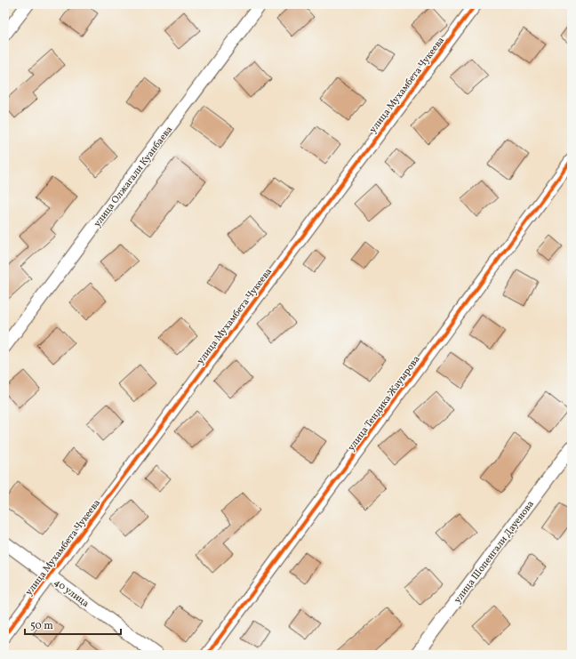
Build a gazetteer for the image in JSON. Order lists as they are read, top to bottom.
{
  "streets": {
    "street": [
      "улица Мухамбета Чукеева",
      "улица Олжагали Куанбаева",
      "улица Тендика Жауырова",
      "улица Шопенгали Дауенова",
      "40 улица"
    ]
  },
  "crossings": [
    ["улица Мухамбета Чукеева", "40 улица"]
  ],
  "scale_bar": "50 m"
}
